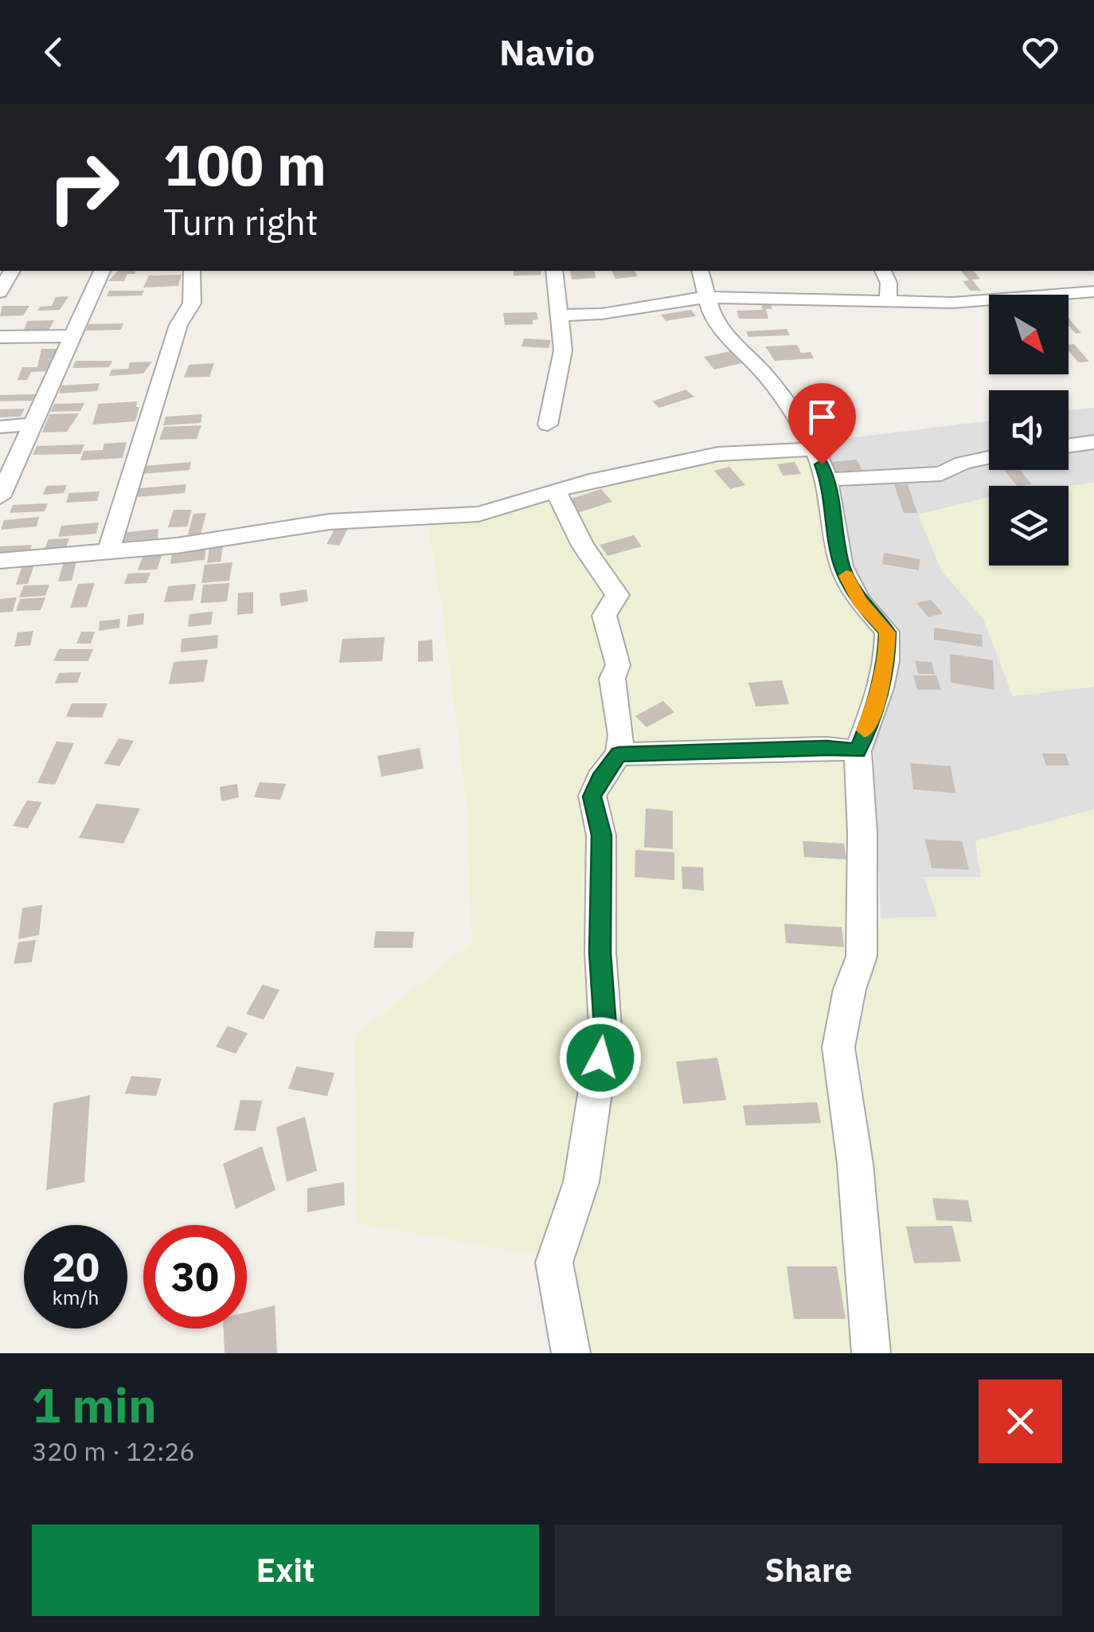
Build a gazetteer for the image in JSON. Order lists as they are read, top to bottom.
{
  "north": "bottom right",
  "page": {
    "header": "Navio",
    "turn": ["100 m", "Turn right"],
    "speed": "20 km/h",
    "limit": "30",
    "heading": ["1 min", "320 m · 12:26"],
    "buttons": ["Exit", "Share"]
  }
}
